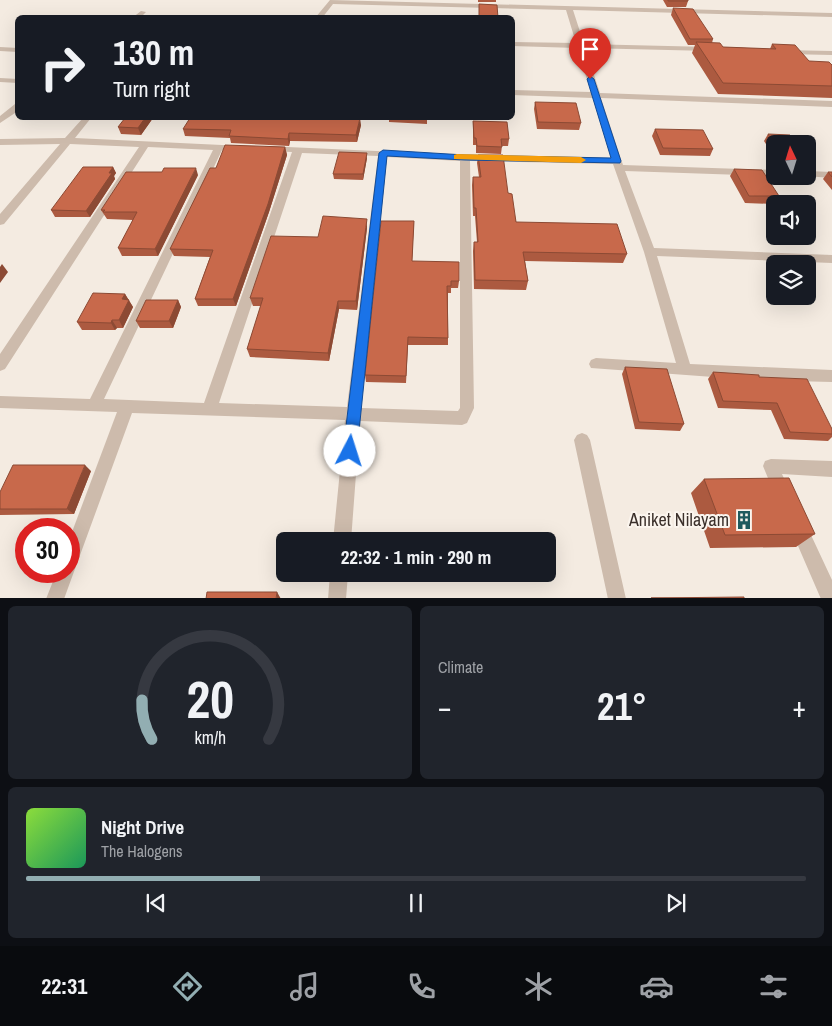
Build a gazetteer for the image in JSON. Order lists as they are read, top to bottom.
{
  "places": {
    "building": ["Aniket Nilayam"]
  },
  "north": "top",
  "page": {
    "turn": ["130 m", "Turn right"],
    "limit": "30",
    "trip": "22:32 · 1 min · 290 m",
    "tile": "Climate",
    "heat": ["−", "21°", "+"],
    "song": ["Night Drive", "The Halogens"],
    "tabs": "22:31",
    "gauge": ["20", "km/h"]
  }
}
